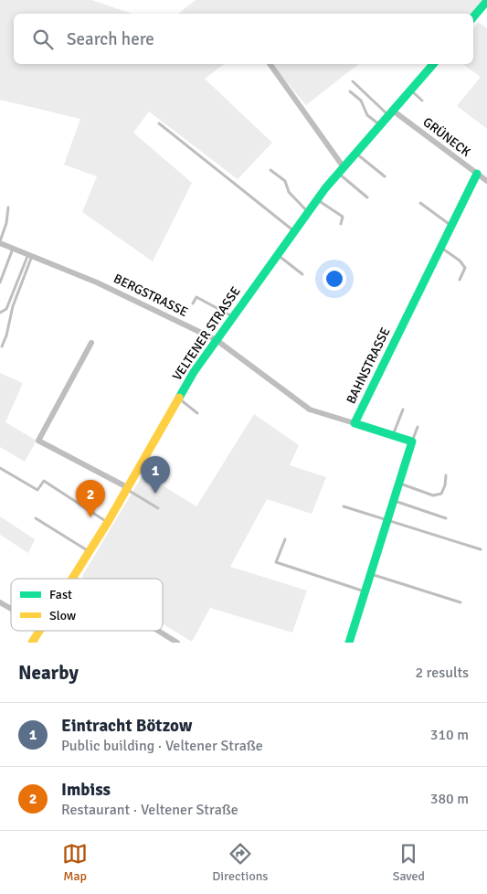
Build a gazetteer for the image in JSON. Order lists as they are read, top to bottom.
{
  "streets": {
    "main road": ["VELTENER STRASSE", "BAHNSTRASSE"],
    "street": ["GRÜNECK", "BERGSTRASSE"]
  },
  "crossings": [
    ["GRÜNECK", "VELTENER STRASSE"],
    ["GRÜNECK", "BAHNSTRASSE"],
    ["BERGSTRASSE", "VELTENER STRASSE"],
    ["BERGSTRASSE", "BAHNSTRASSE"]
  ],
  "legend": ["Fast", "Slow"],
  "page": {
    "search": "Search here",
    "pins": ["1", "2"],
    "heading": ["Nearby", "2 results"],
    "list": [
      {
        "mark": "1",
        "name": "Eintracht Bötzow",
        "note": "Public building · Veltener Straße",
        "value": "310 m"
      },
      {
        "mark": "2",
        "name": "Imbiss",
        "note": "Restaurant · Veltener Straße",
        "value": "380 m"
      }
    ],
    "nav": ["Map", "Directions", "Saved"]
  }
}
